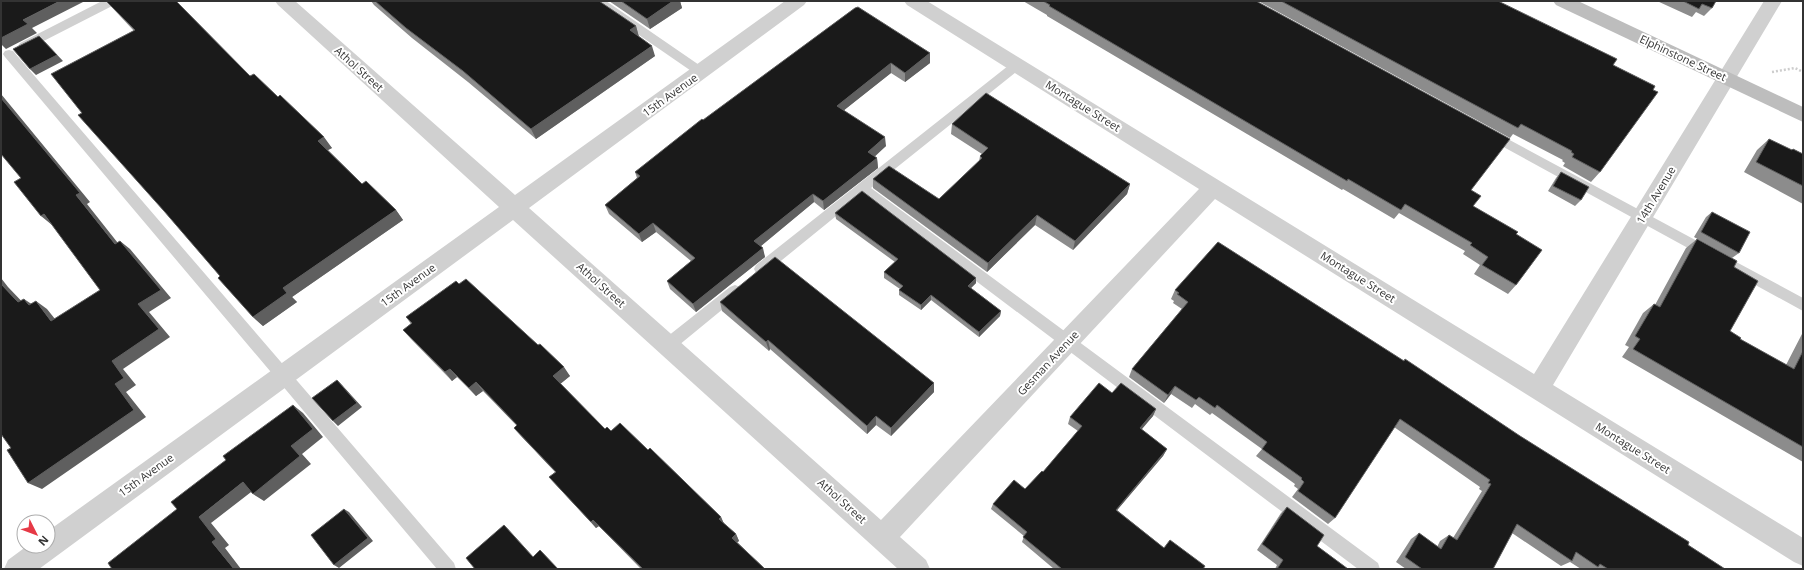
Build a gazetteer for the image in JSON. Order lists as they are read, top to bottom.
{
  "streets": {
    "street": [
      "Elphinstone Street",
      "Athol Street",
      "15th Avenue",
      "Montague Street",
      "14th Avenue",
      "Gesman Avenue"
    ]
  },
  "crossings": [
    ["Elphinstone Street", "14th Avenue"],
    ["Athol Street", "15th Avenue"],
    ["Athol Street", "Gesman Avenue"],
    ["Montague Street", "14th Avenue"],
    ["Montague Street", "Gesman Avenue"]
  ],
  "north": "bottom right"
}
